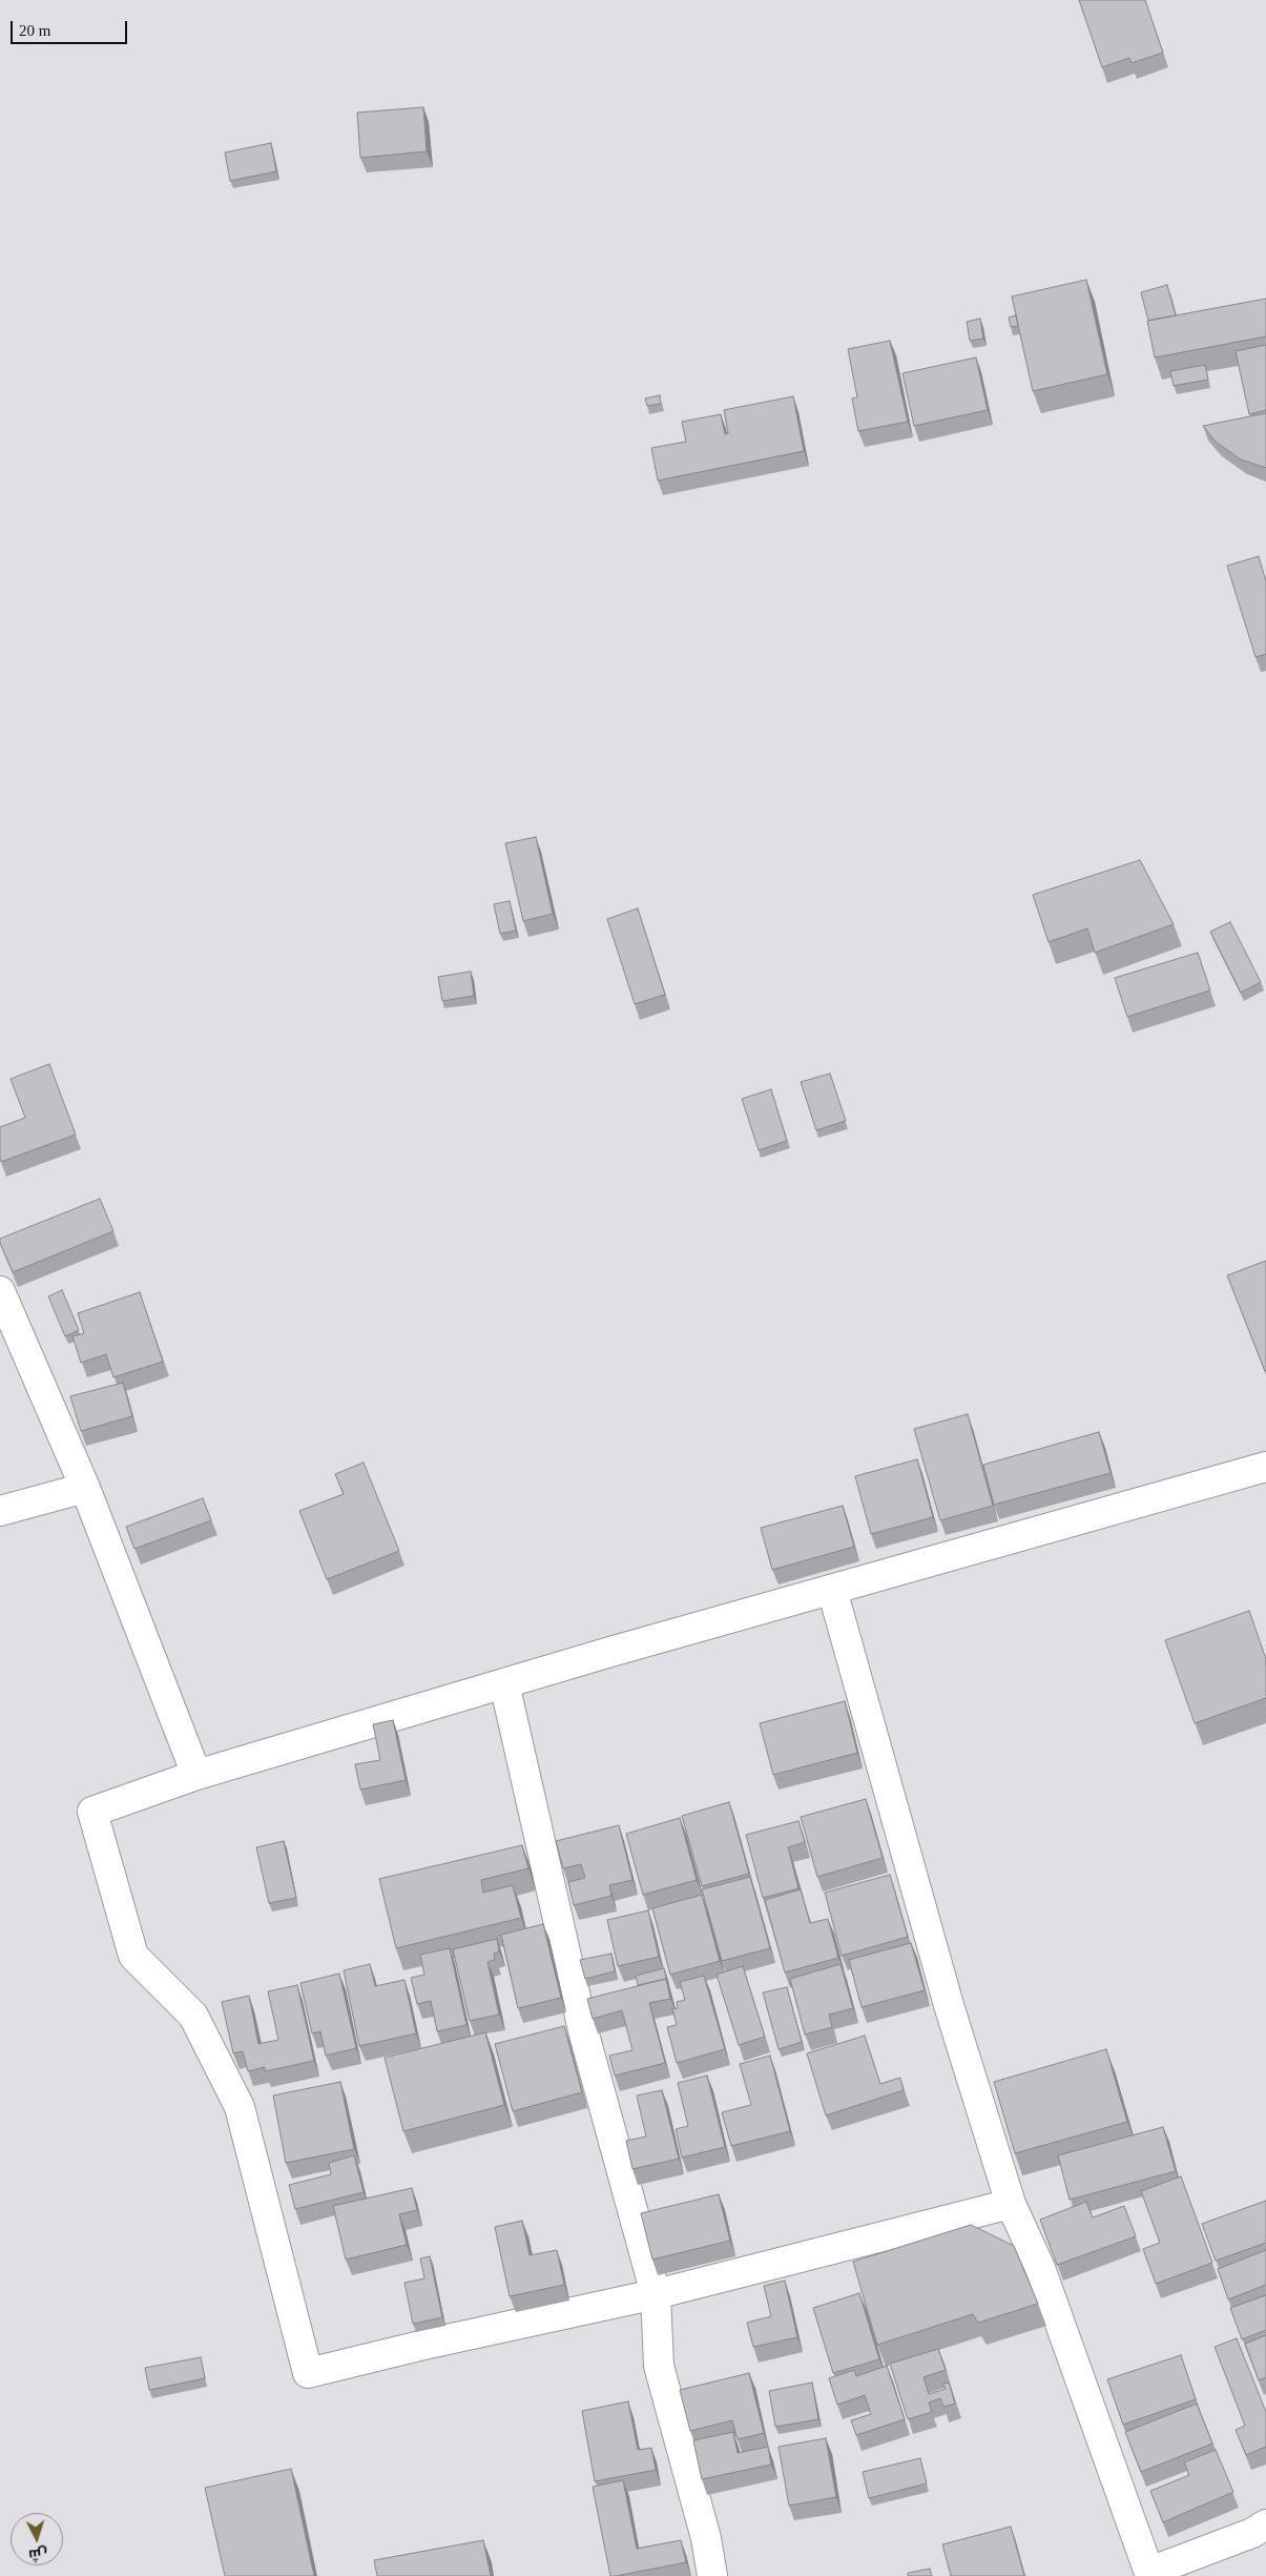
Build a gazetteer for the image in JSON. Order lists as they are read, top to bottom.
{
  "scale_bar": "20 m",
  "north": "bottom"
}
